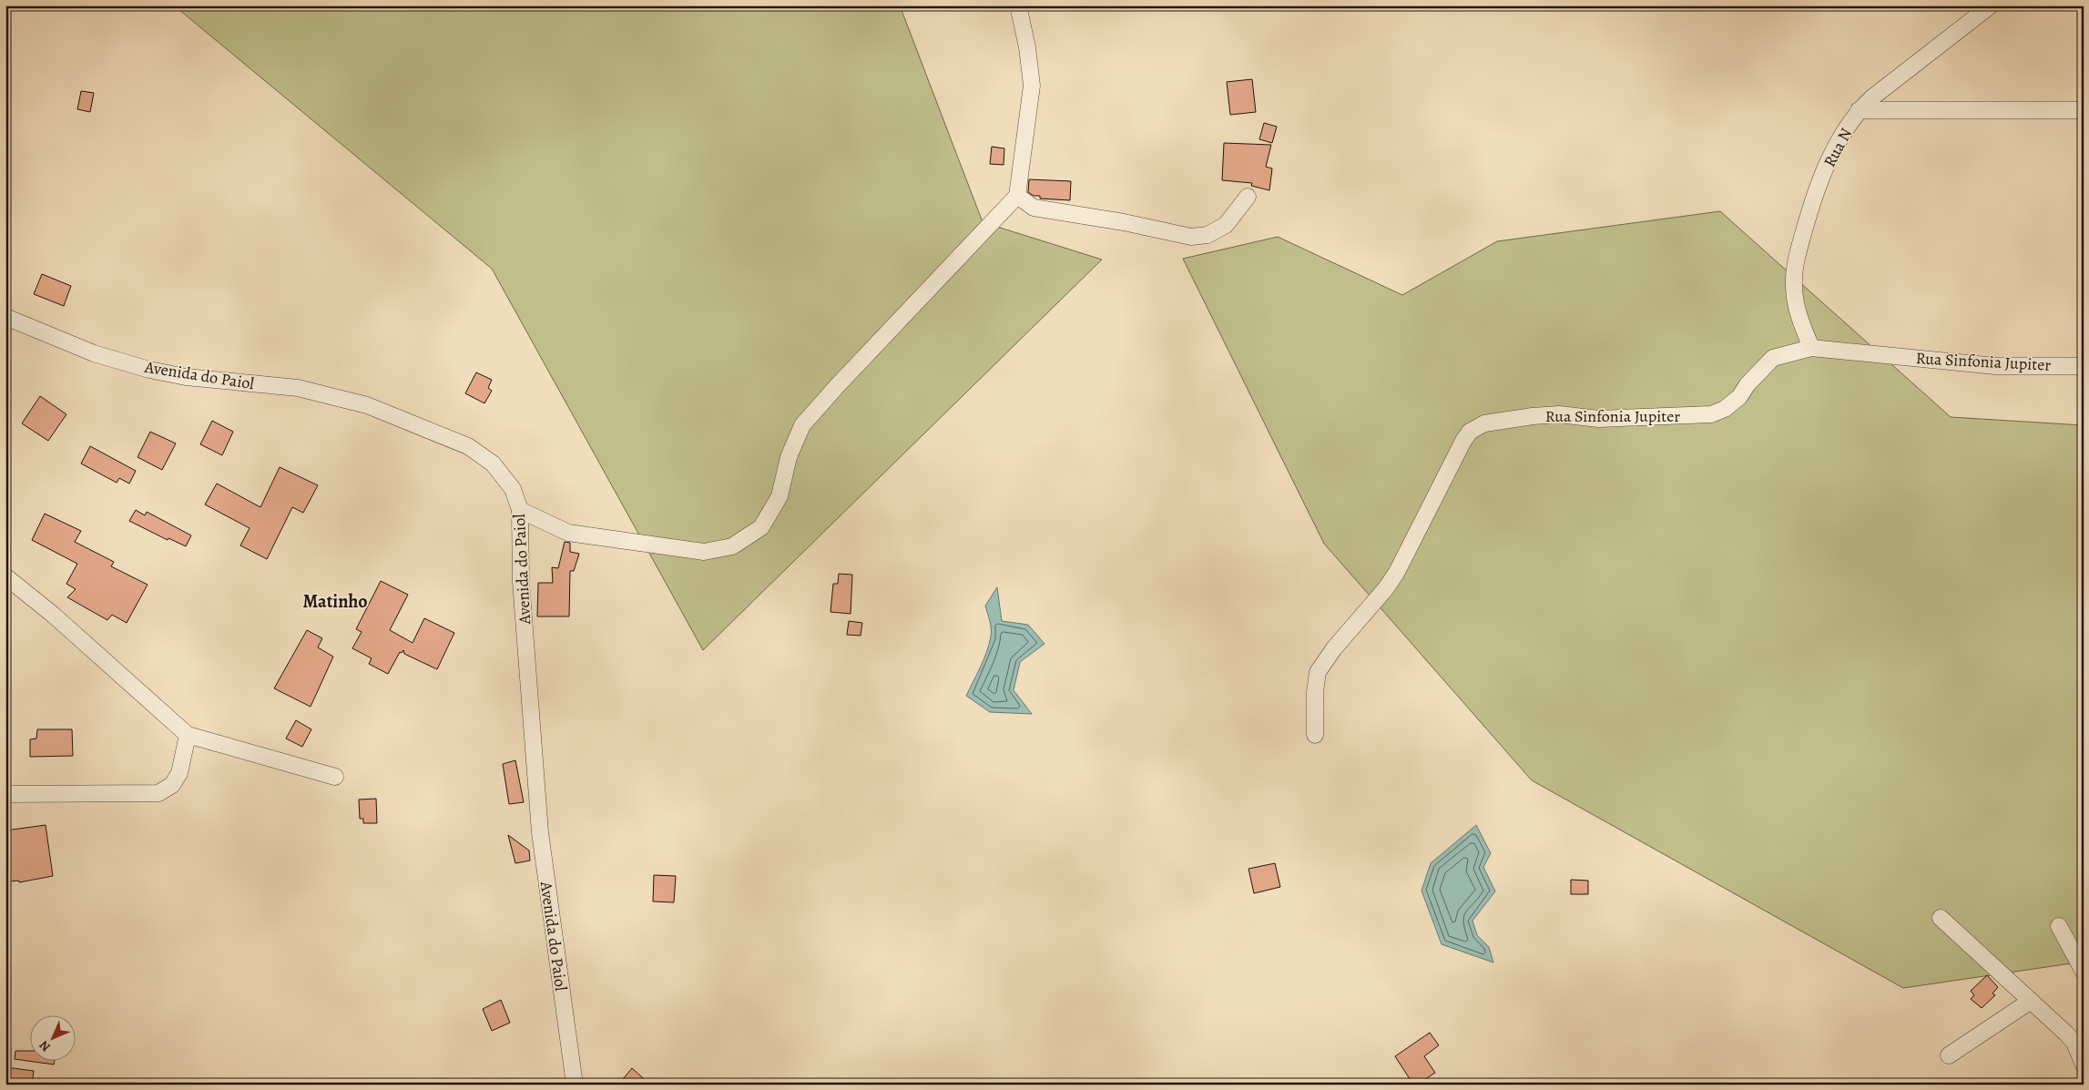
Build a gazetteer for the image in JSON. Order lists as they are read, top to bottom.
{
  "streets": {
    "street": ["Rua N", "Rua Sinfonia Jupiter", "Avenida do Paiol"]
  },
  "crossings": [
    ["Rua N", "Rua Sinfonia Jupiter"]
  ],
  "districts": ["Matinho"],
  "north": "bottom left"
}
